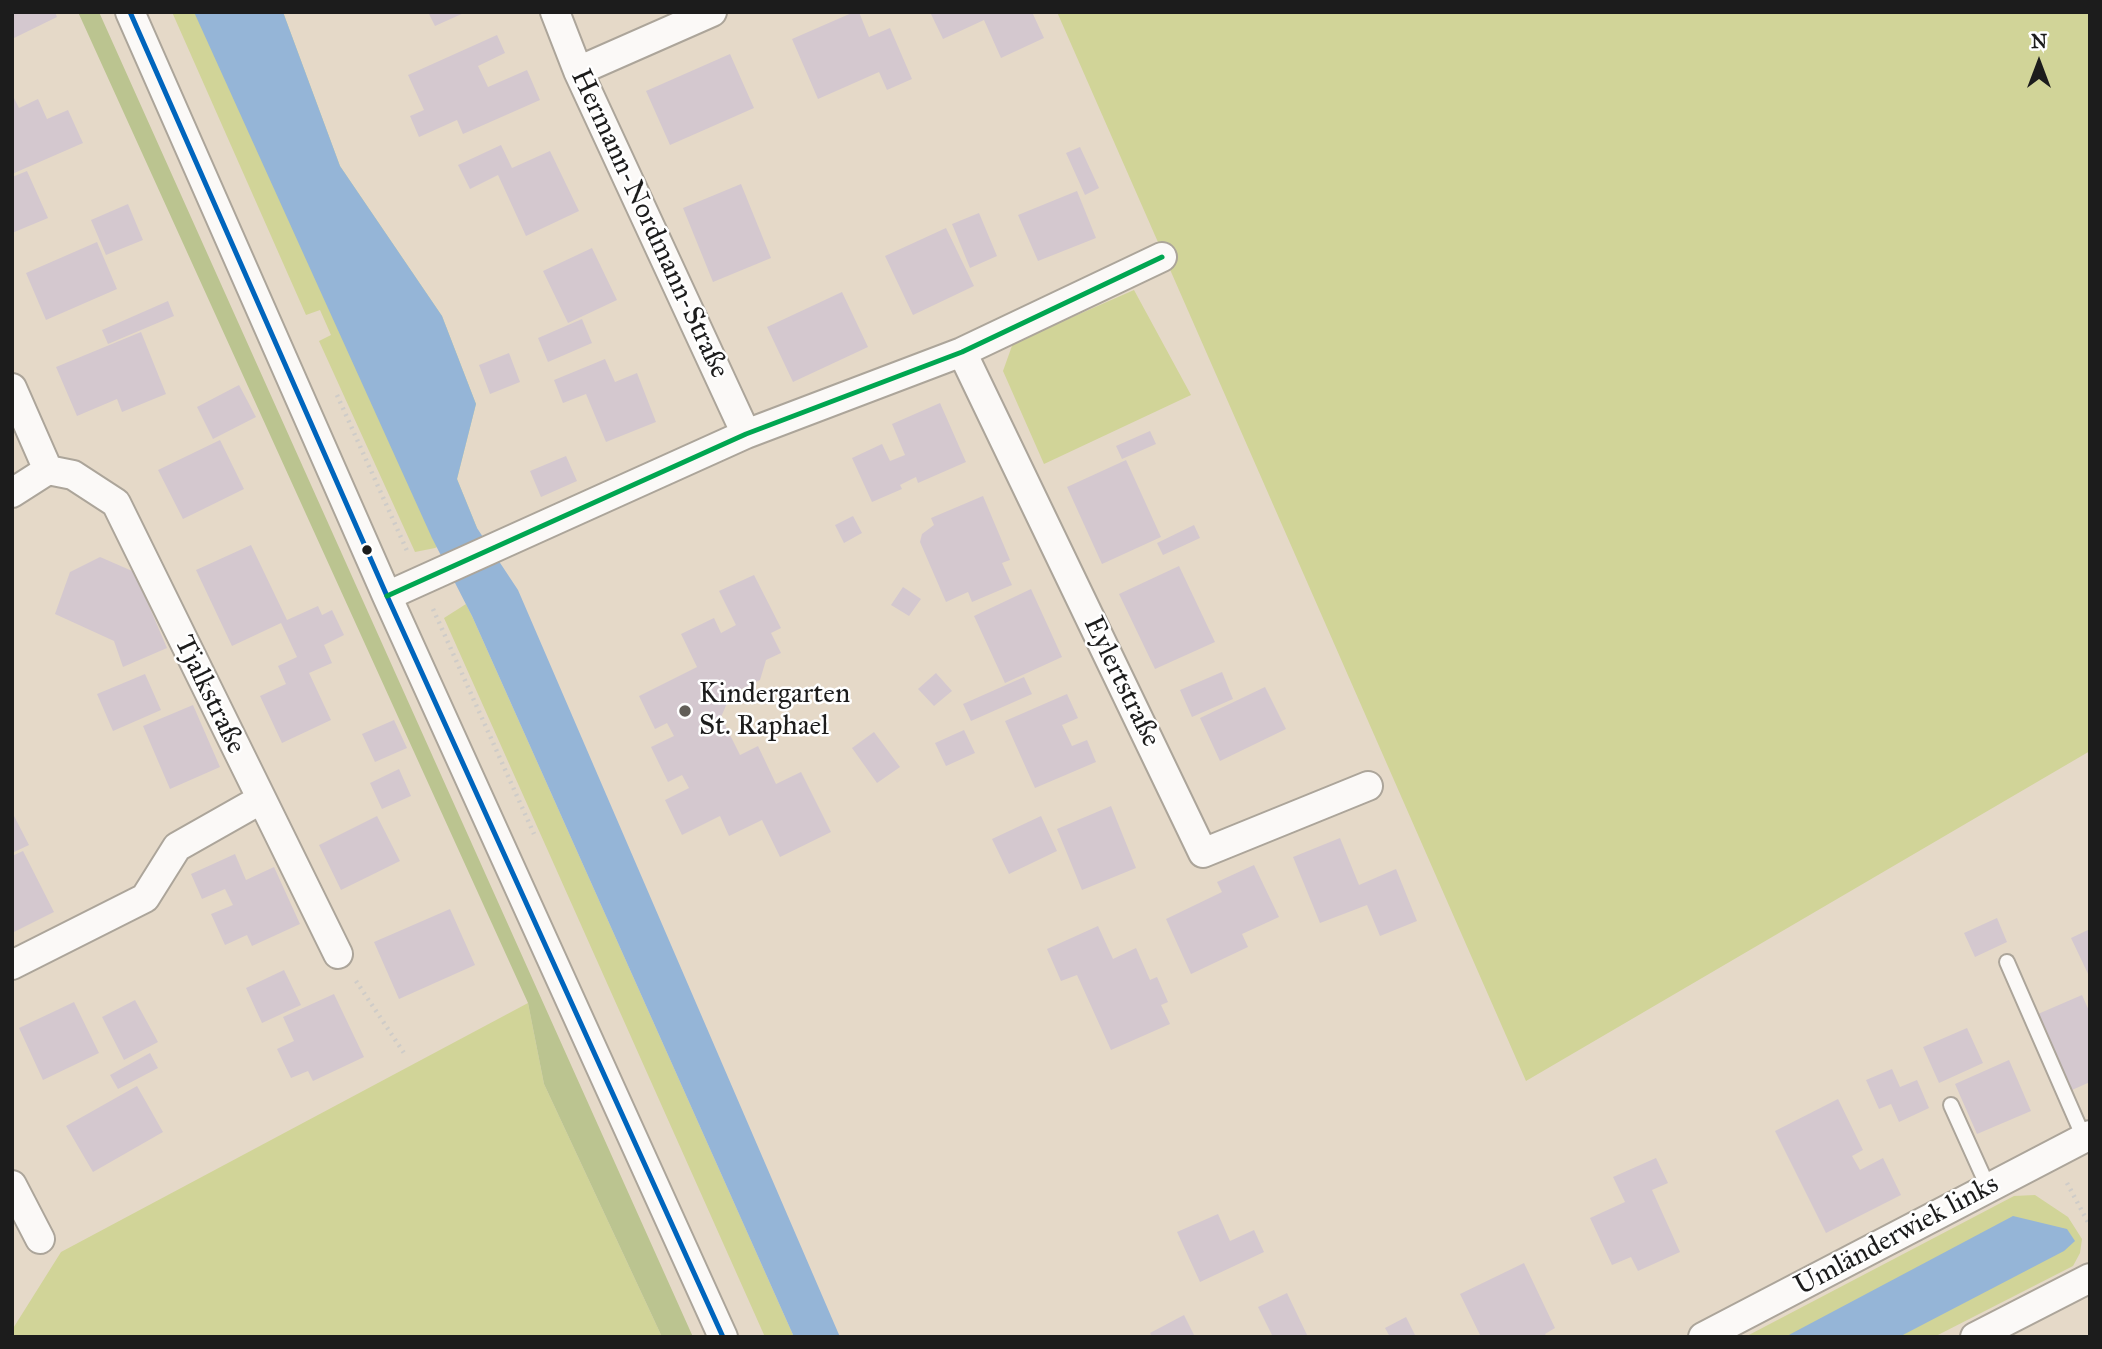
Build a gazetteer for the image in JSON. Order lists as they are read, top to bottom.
{
  "streets": {
    "street": [
      "Hermann-Nordmann-Straße",
      "Eylertstraße",
      "Tjalkstraße",
      "Umländerwiek links"
    ]
  },
  "places": ["Kindergarten St. Raphael"],
  "north": "top"
}
